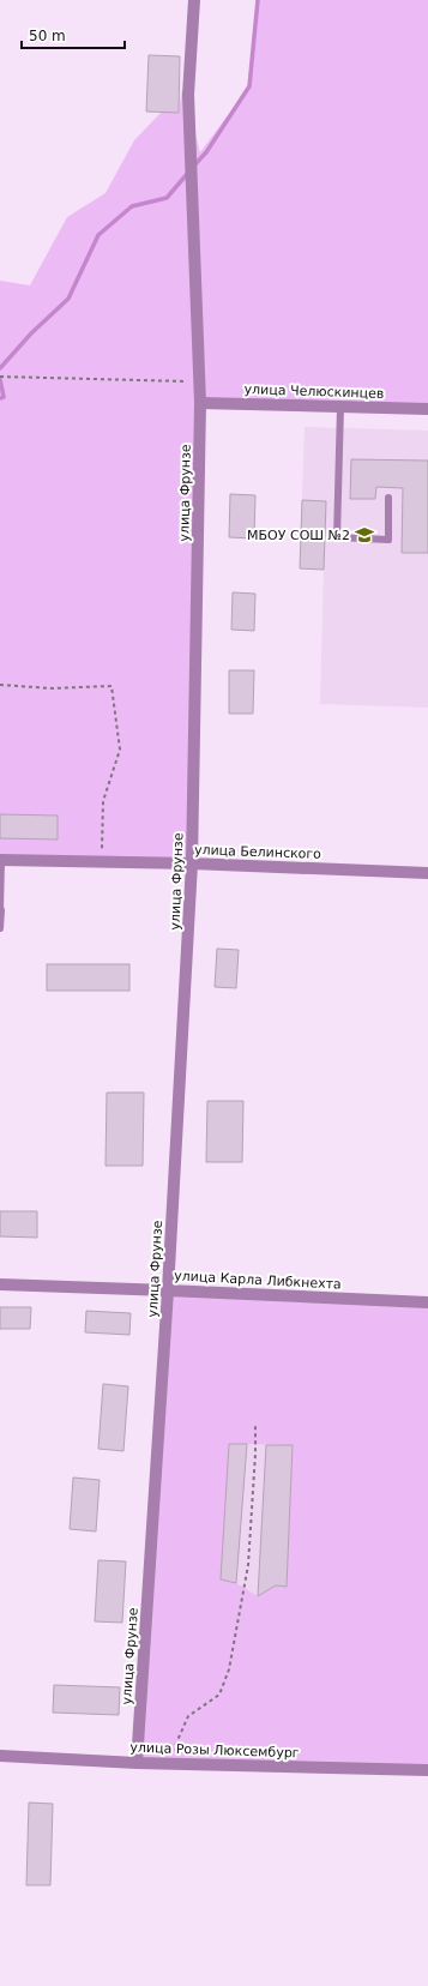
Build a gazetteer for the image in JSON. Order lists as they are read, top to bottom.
{
  "streets": {
    "street": [
      "улица Челюскинцев",
      "улица Фрунзе",
      "улица Белинского",
      "улица Карла Либкнехта",
      "улица Розы Люксембург"
    ]
  },
  "crossings": [
    ["улица Челюскинцев", "улица Фрунзе"],
    ["улица Фрунзе", "улица Белинского"],
    ["улица Фрунзе", "улица Карла Либкнехта"],
    ["улица Фрунзе", "улица Розы Люксембург"]
  ],
  "places": {
    "school or university": ["МБОУ СОШ №2"]
  },
  "scale_bar": "50 m"
}
